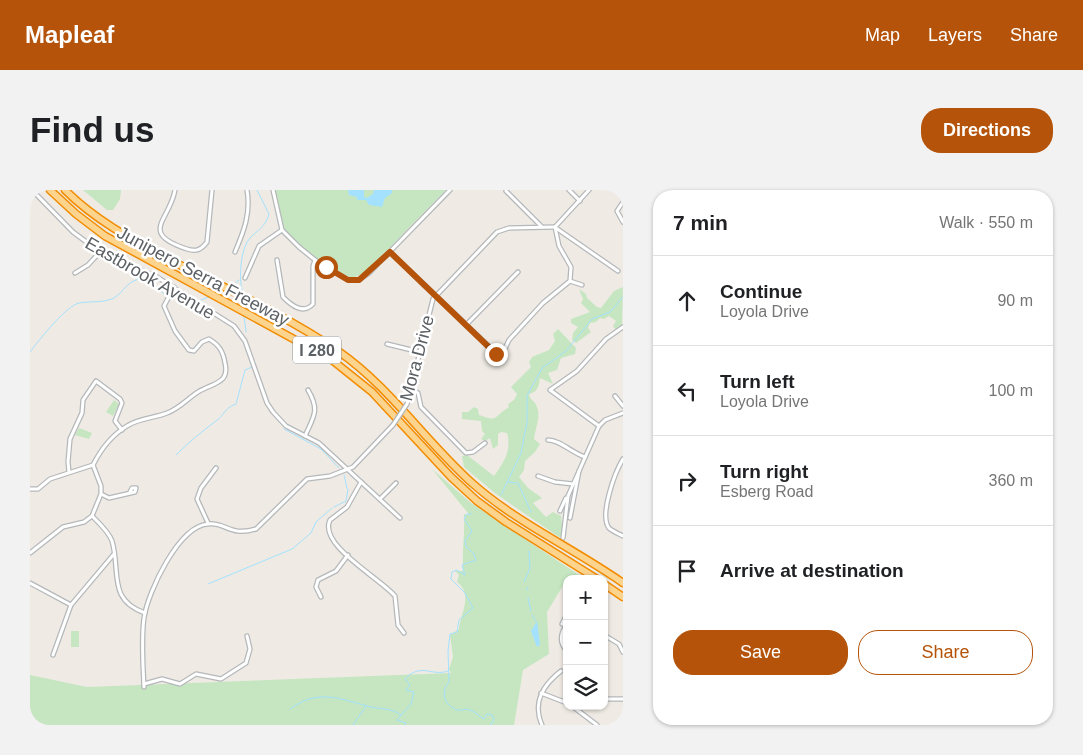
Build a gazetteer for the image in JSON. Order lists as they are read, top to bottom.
{
  "streets": {
    "highway": ["Junipero Serra Freeway", "I 280"],
    "street": ["Eastbrook Avenue", "Mora Drive"]
  },
  "crossings": [
    ["Eastbrook Avenue", "Mora Drive"]
  ],
  "page": {
    "header": "Mapleaf",
    "nav": ["Map", "Layers", "Share"],
    "buttons": [
      "Directions",
      ["Save", "Share"]
    ],
    "title": "Find us",
    "heading": ["7 min", "Walk · 550 m"],
    "list": [
      ["Continue", "Loyola Drive", "90 m"],
      ["Turn left", "Loyola Drive", "100 m"],
      ["Turn right", "Esberg Road", "360 m"],
      "Arrive at destination"
    ],
    "map_buttons": ["+", "−"]
  }
}
